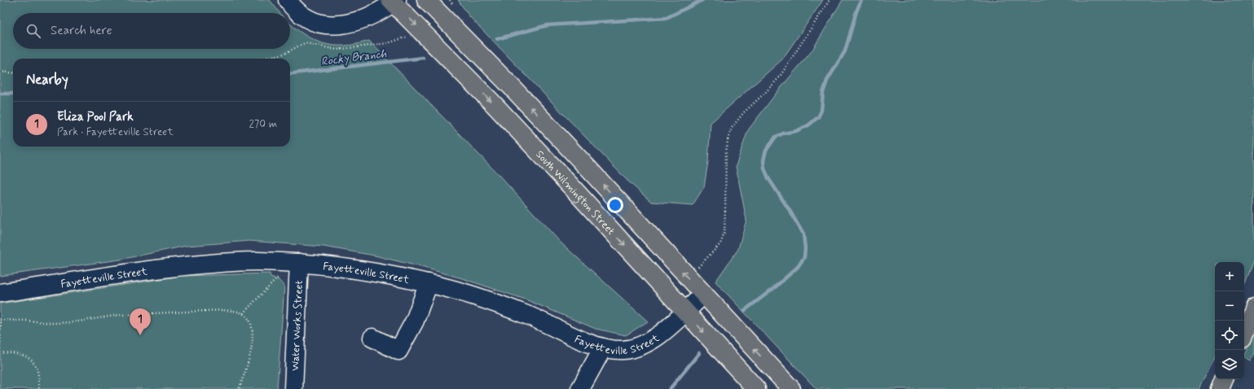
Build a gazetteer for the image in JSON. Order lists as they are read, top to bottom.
{
  "streets": {
    "main road": ["South Wilmington Street"],
    "street": ["Fayetteville Street", "Water Works Street"]
  },
  "crossings": [
    ["South Wilmington Street", "Fayetteville Street"],
    ["Fayetteville Street", "Water Works Street"]
  ],
  "water": ["Rocky Branch"],
  "page": {
    "search": "Search here",
    "heading": "Nearby",
    "list": [
      {
        "mark": "1",
        "name": "Eliza Pool Park",
        "note": "Park · Fayetteville Street",
        "value": "270 m"
      }
    ],
    "map_buttons": ["+", "−"],
    "pins": "1"
  }
}
